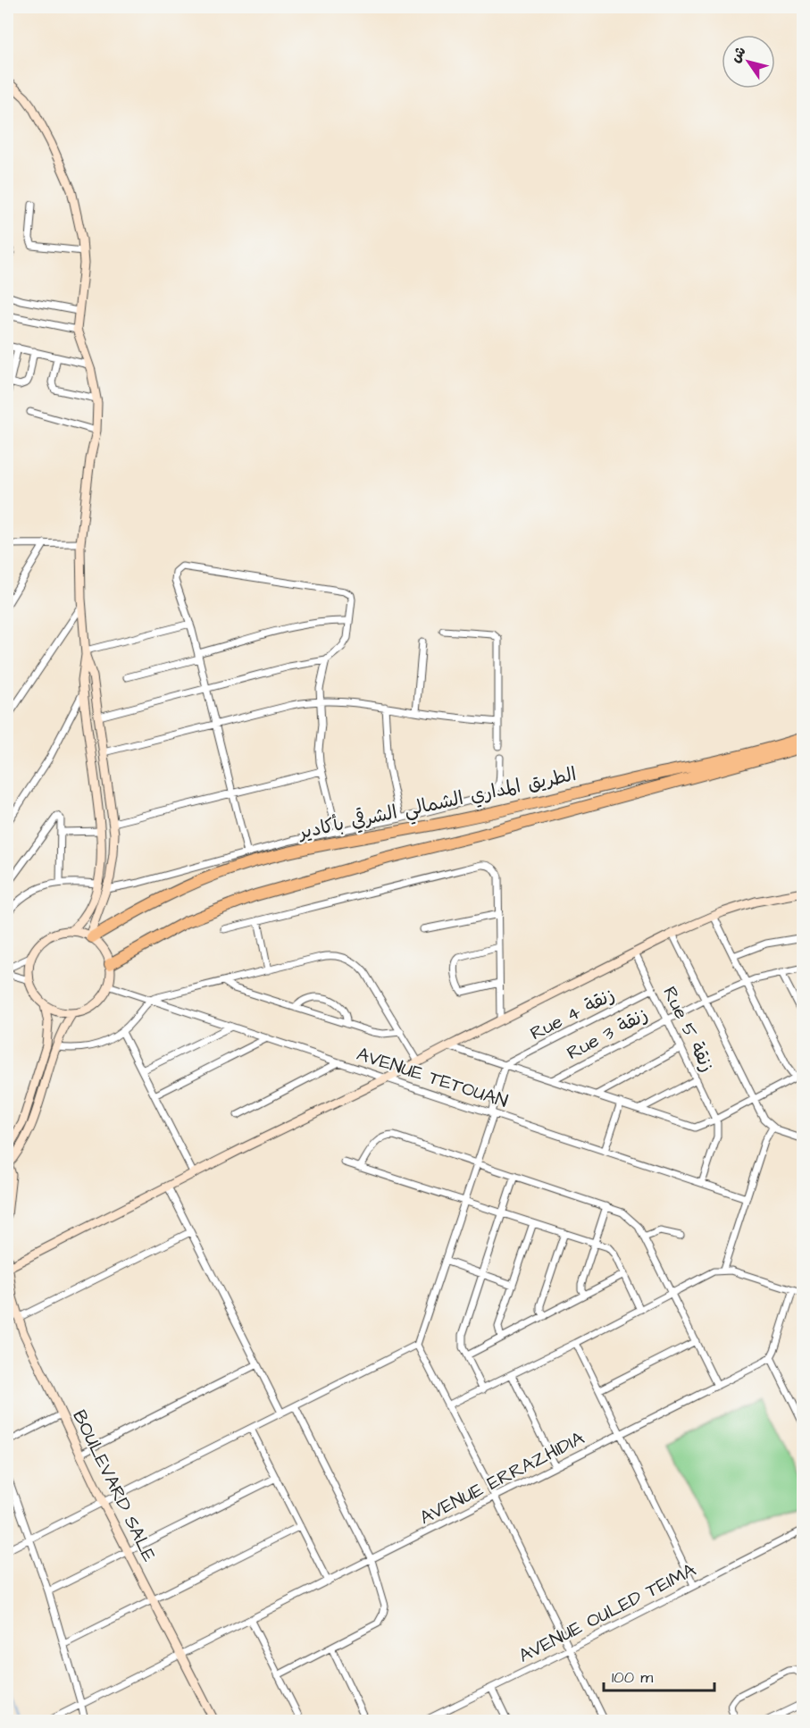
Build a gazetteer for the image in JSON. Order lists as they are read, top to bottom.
{
  "streets": {
    "highway": ["الطريق المداري الشمالي الشرقي بأكادير"],
    "street": [
      "Rue 4 زنقة",
      "Rue 5 زنقة",
      "Rue 3 زنقة",
      "AVENUE TETOUAN",
      "AVENUE ERRAZHIDIA",
      "BOULEVARD SALE",
      "AVENUE OULED TEIMA"
    ]
  },
  "crossings": [
    ["الطريق المداري الشمالي الشرقي بأكادير", "AVENUE TETOUAN"],
    ["Rue 4 زنقة", "Rue 5 زنقة"],
    ["Rue 5 زنقة", "Rue 3 زنقة"],
    ["AVENUE ERRAZHIDIA", "BOULEVARD SALE"]
  ],
  "scale_bar": "100 m",
  "north": "top left"
}
